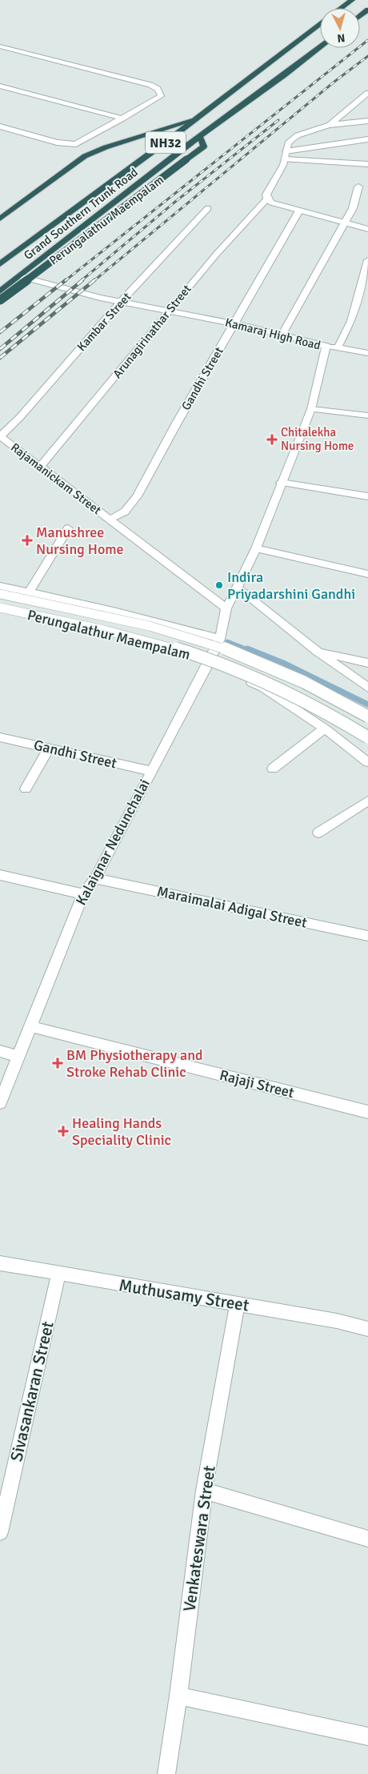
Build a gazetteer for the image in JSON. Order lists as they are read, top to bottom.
{
  "streets": {
    "highway": ["NH32", "Grand Southern Trunk Road", "Perungalathur Maempalam"],
    "street": [
      "Kambar Street",
      "Arunagirinathar Street",
      "Kamaraj High Road",
      "Gandhi Street",
      "Rajamanickam Street",
      "Kalaignar Nedunchalai",
      "Maraimalai Adigal Street",
      "Rajaji Street",
      "Muthusamy Street",
      "Sivasankaran Street",
      "Venkateswara Street"
    ]
  },
  "crossings": [
    ["Grand Southern Trunk Road", "Perungalathur Maempalam"],
    ["Grand Southern Trunk Road", "Kamaraj High Road"],
    ["Kambar Street", "Kamaraj High Road"],
    ["Kambar Street", "Rajamanickam Street"],
    ["Arunagirinathar Street", "Kamaraj High Road"],
    ["Arunagirinathar Street", "Rajamanickam Street"],
    ["Kamaraj High Road", "Gandhi Street"],
    ["Kamaraj High Road", "Kalaignar Nedunchalai"],
    ["Gandhi Street", "Rajamanickam Street"],
    ["Gandhi Street", "Kalaignar Nedunchalai"],
    ["Rajamanickam Street", "Kalaignar Nedunchalai"],
    ["Kalaignar Nedunchalai", "Maraimalai Adigal Street"],
    ["Kalaignar Nedunchalai", "Rajaji Street"],
    ["Muthusamy Street", "Sivasankaran Street"],
    ["Muthusamy Street", "Venkateswara Street"]
  ],
  "places": {
    "health": [
      "Chitalekha Nursing Home",
      "Manushree Nursing Home",
      "BM Physiotherapy and Stroke Rehab Clinic",
      "Healing Hands Speciality Clinic"
    ],
    "other": ["Indira Priyadarshini Gandhi"]
  },
  "north": "bottom"
}
